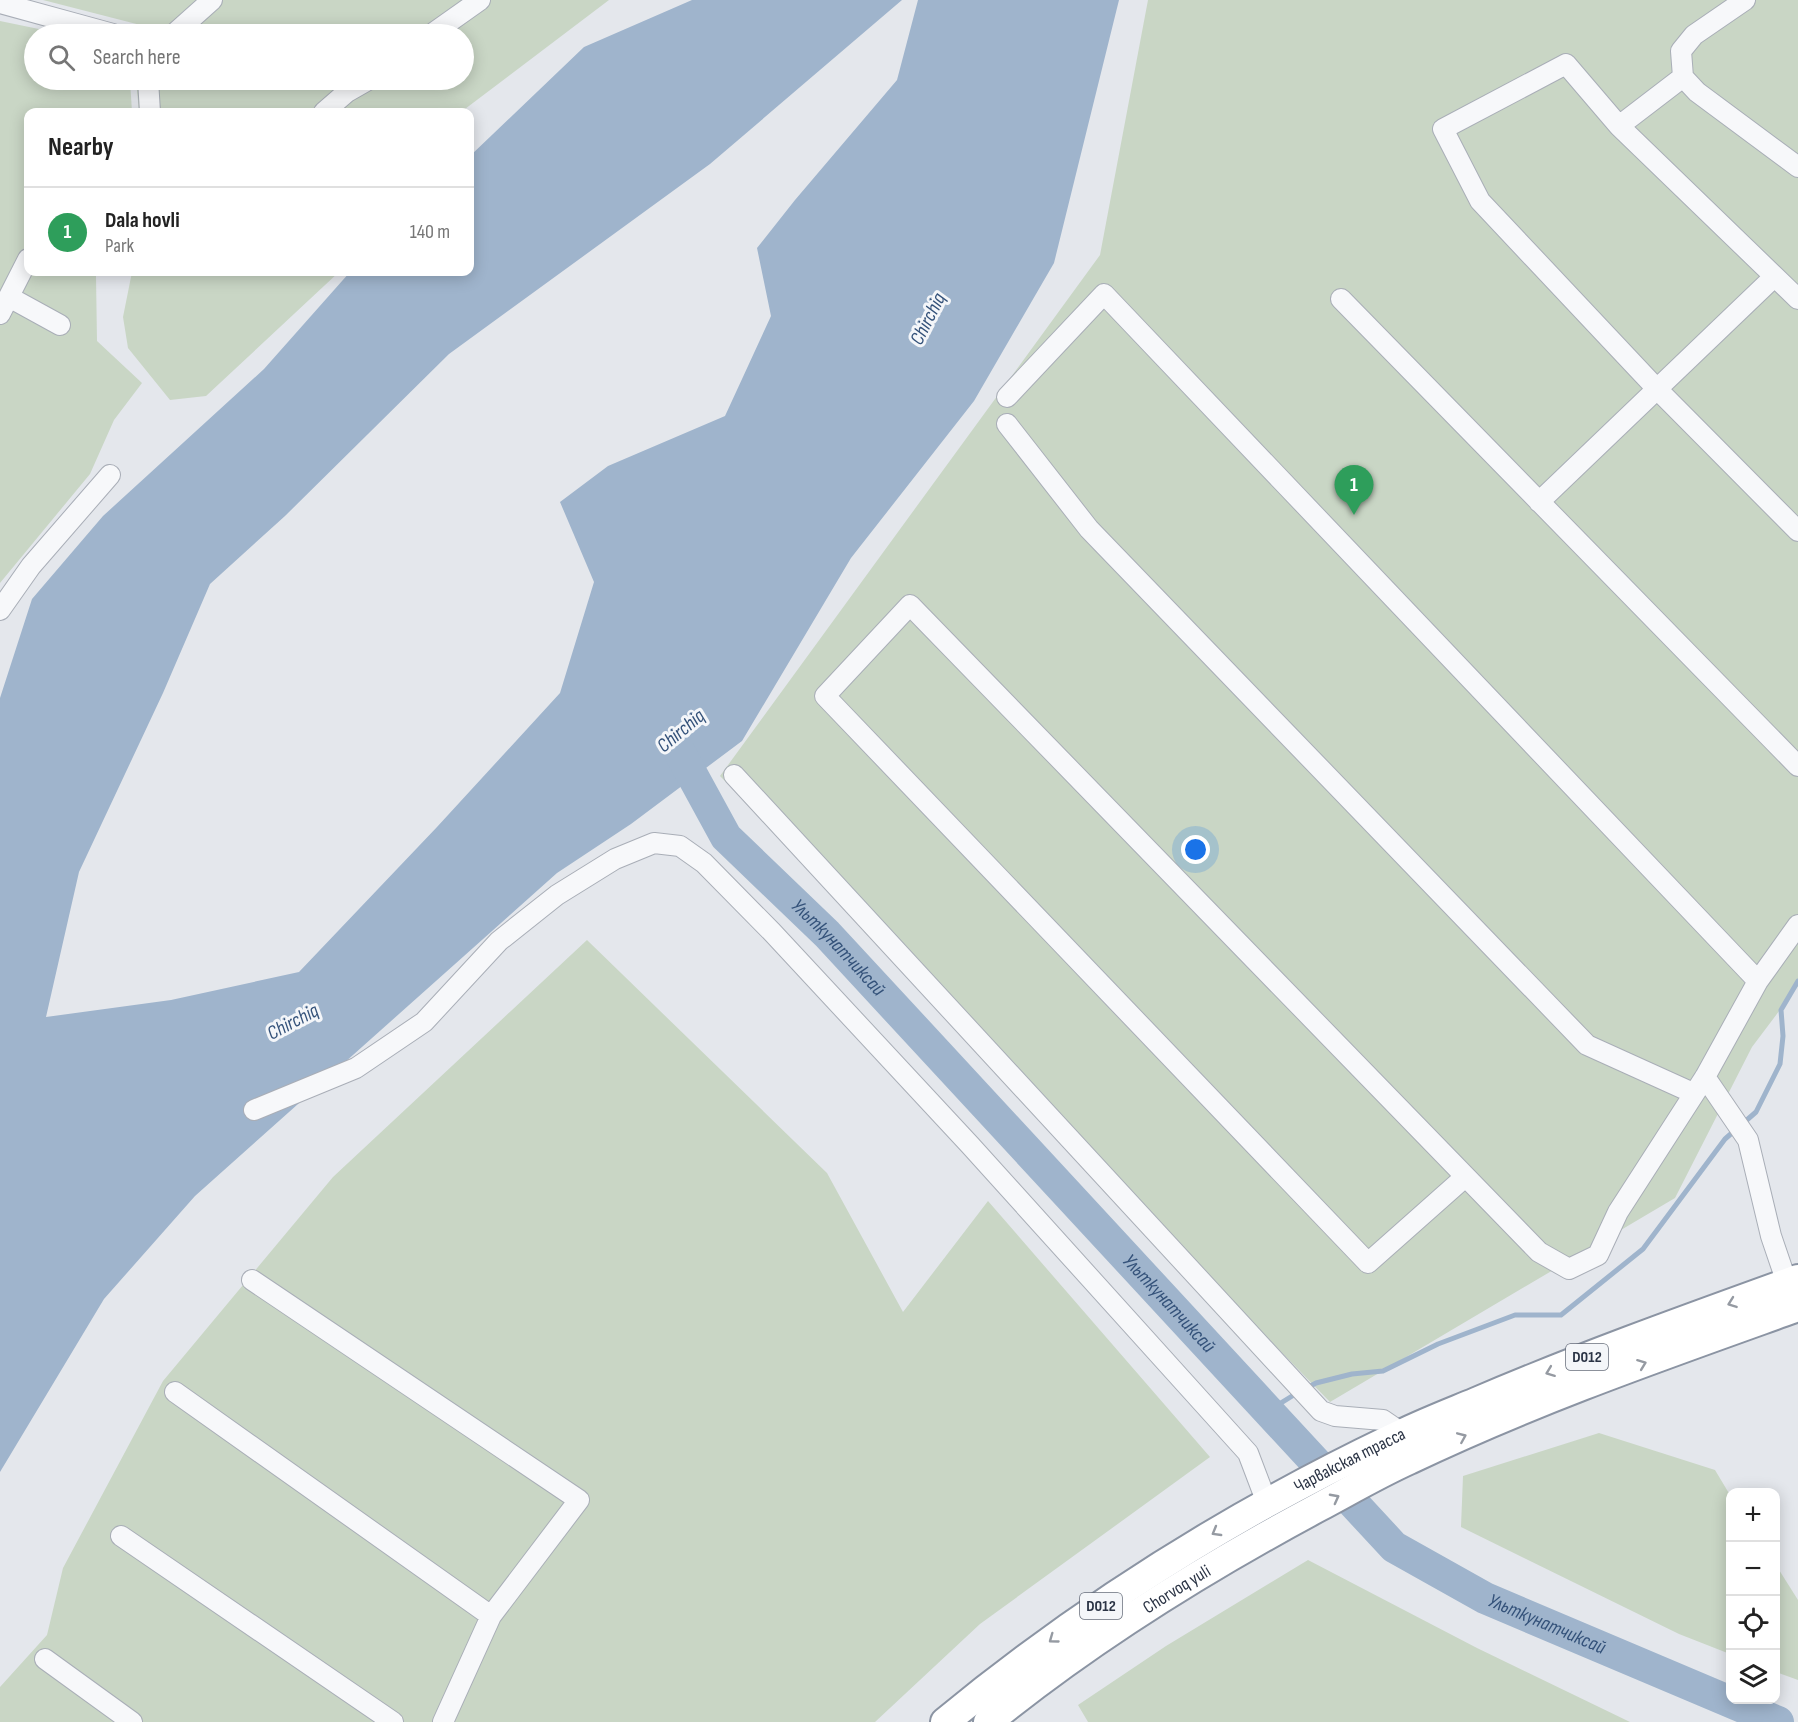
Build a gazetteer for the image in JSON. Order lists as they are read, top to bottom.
{
  "streets": {
    "highway": ["D012", "Чарвакская трасса", "Chorvoq yuli"]
  },
  "crossings": [
    ["Чарвакская трасса", "Chorvoq yuli"]
  ],
  "water": ["Chirchiq", "Ульткунатчиксай"],
  "page": {
    "search": "Search here",
    "heading": "Nearby",
    "list": [
      {
        "mark": "1",
        "name": "Dala hovli",
        "note": "Park",
        "value": "140 m"
      }
    ],
    "pins": "1",
    "map_buttons": ["+", "−"]
  }
}
